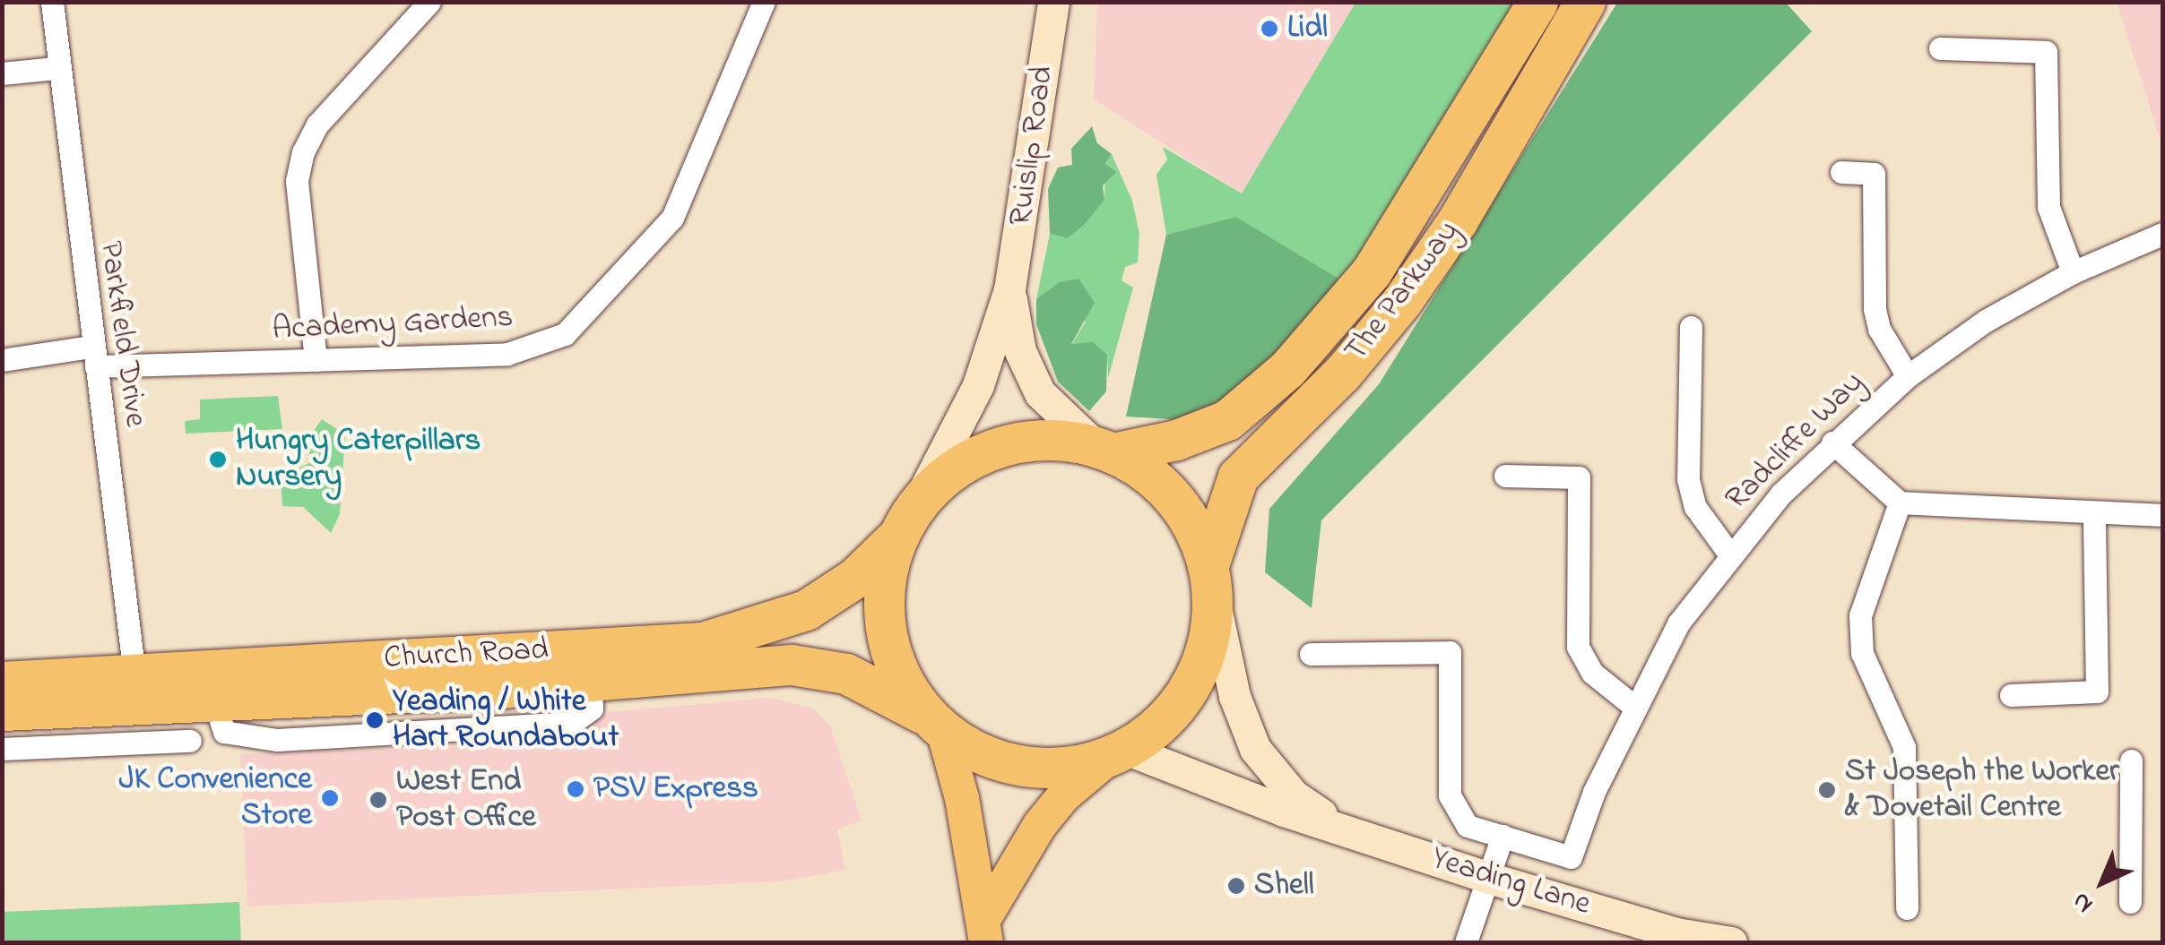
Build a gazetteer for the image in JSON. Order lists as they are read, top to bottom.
{
  "streets": {
    "highway": ["The Parkway", "Church Road"],
    "street": [
      "Ruislip Road",
      "Academy Gardens",
      "Parkfield Drive",
      "Radcliffe Way",
      "Yeading Lane"
    ]
  },
  "crossings": [
    ["Ruislip Road", "The Parkway"],
    ["Ruislip Road", "Church Road"],
    ["The Parkway", "Church Road"],
    ["The Parkway", "Yeading Lane"],
    ["Academy Gardens", "Parkfield Drive"],
    ["Parkfield Drive", "Church Road"],
    ["Church Road", "Yeading Lane"]
  ],
  "places": [
    "Lidl",
    "Hungry Caterpillars Nursery",
    "Yeading / White Hart Roundabout",
    "PSV Express",
    "St Joseph the Worker & Dovetail Centre",
    "JK Convenience Store",
    "West End Post Office",
    "Shell"
  ],
  "north": "bottom left"
}
